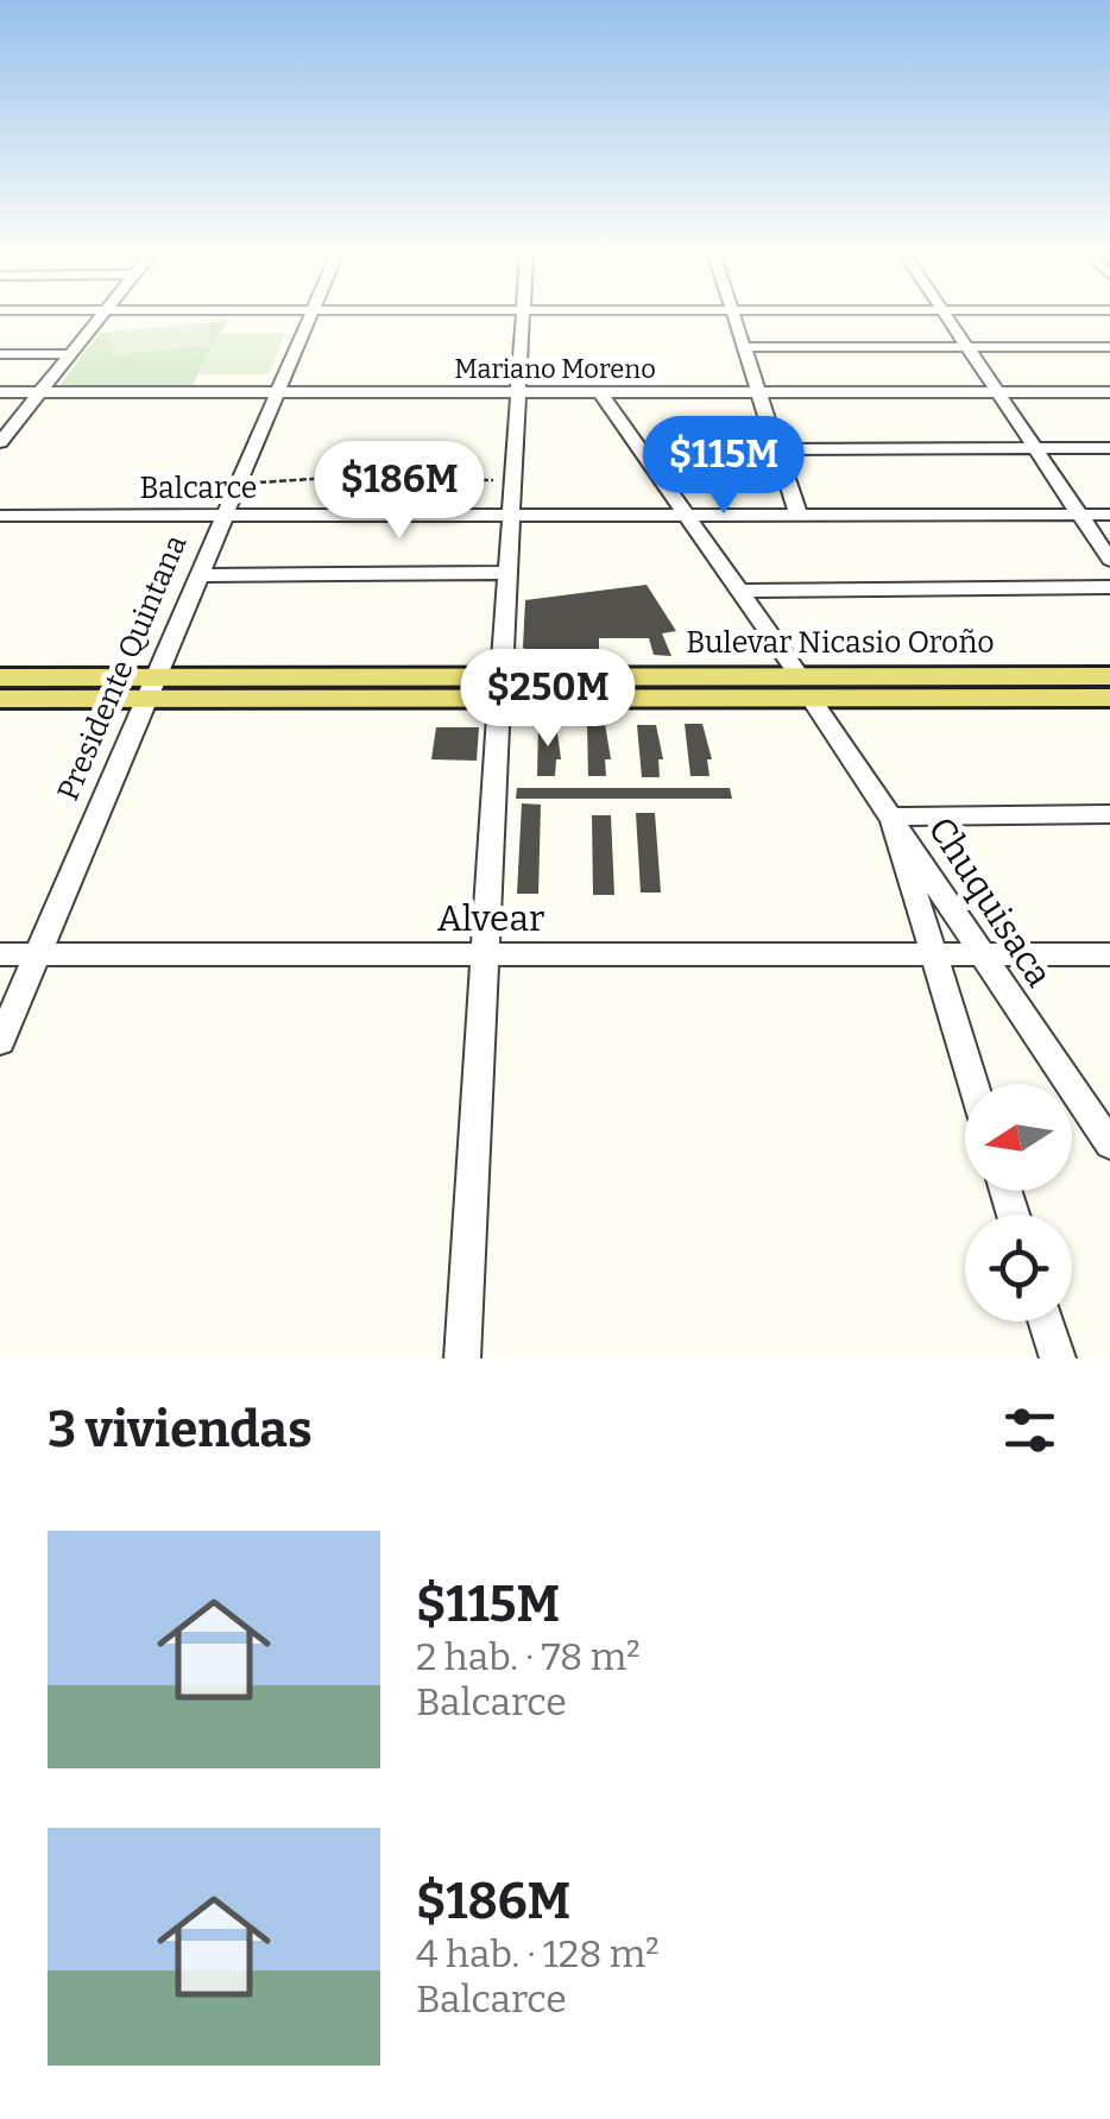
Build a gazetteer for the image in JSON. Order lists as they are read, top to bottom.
{
  "streets": {
    "main road": ["Bulevar Nicasio Oroño"],
    "street": [
      "Mariano Moreno",
      "Balcarce",
      "Presidente Quintana",
      "Chuquisaca",
      "Alvear"
    ]
  },
  "crossings": [
    ["Mariano Moreno", "Presidente Quintana"],
    ["Mariano Moreno", "Chuquisaca"],
    ["Balcarce", "Presidente Quintana"],
    ["Balcarce", "Chuquisaca"],
    ["Bulevar Nicasio Oroño", "Presidente Quintana"],
    ["Bulevar Nicasio Oroño", "Chuquisaca"],
    ["Presidente Quintana", "Alvear"],
    ["Chuquisaca", "Alvear"]
  ],
  "north": "left",
  "page": {
    "price": ["$115M", "$186M", "$250M"],
    "heading": "3 viviendas",
    "list": [
      {
        "name": "$115M",
        "note": "2 hab. · 78 m² · Balcarce"
      },
      {
        "name": "$186M",
        "note": "4 hab. · 128 m² · Balcarce"
      }
    ]
  }
}
